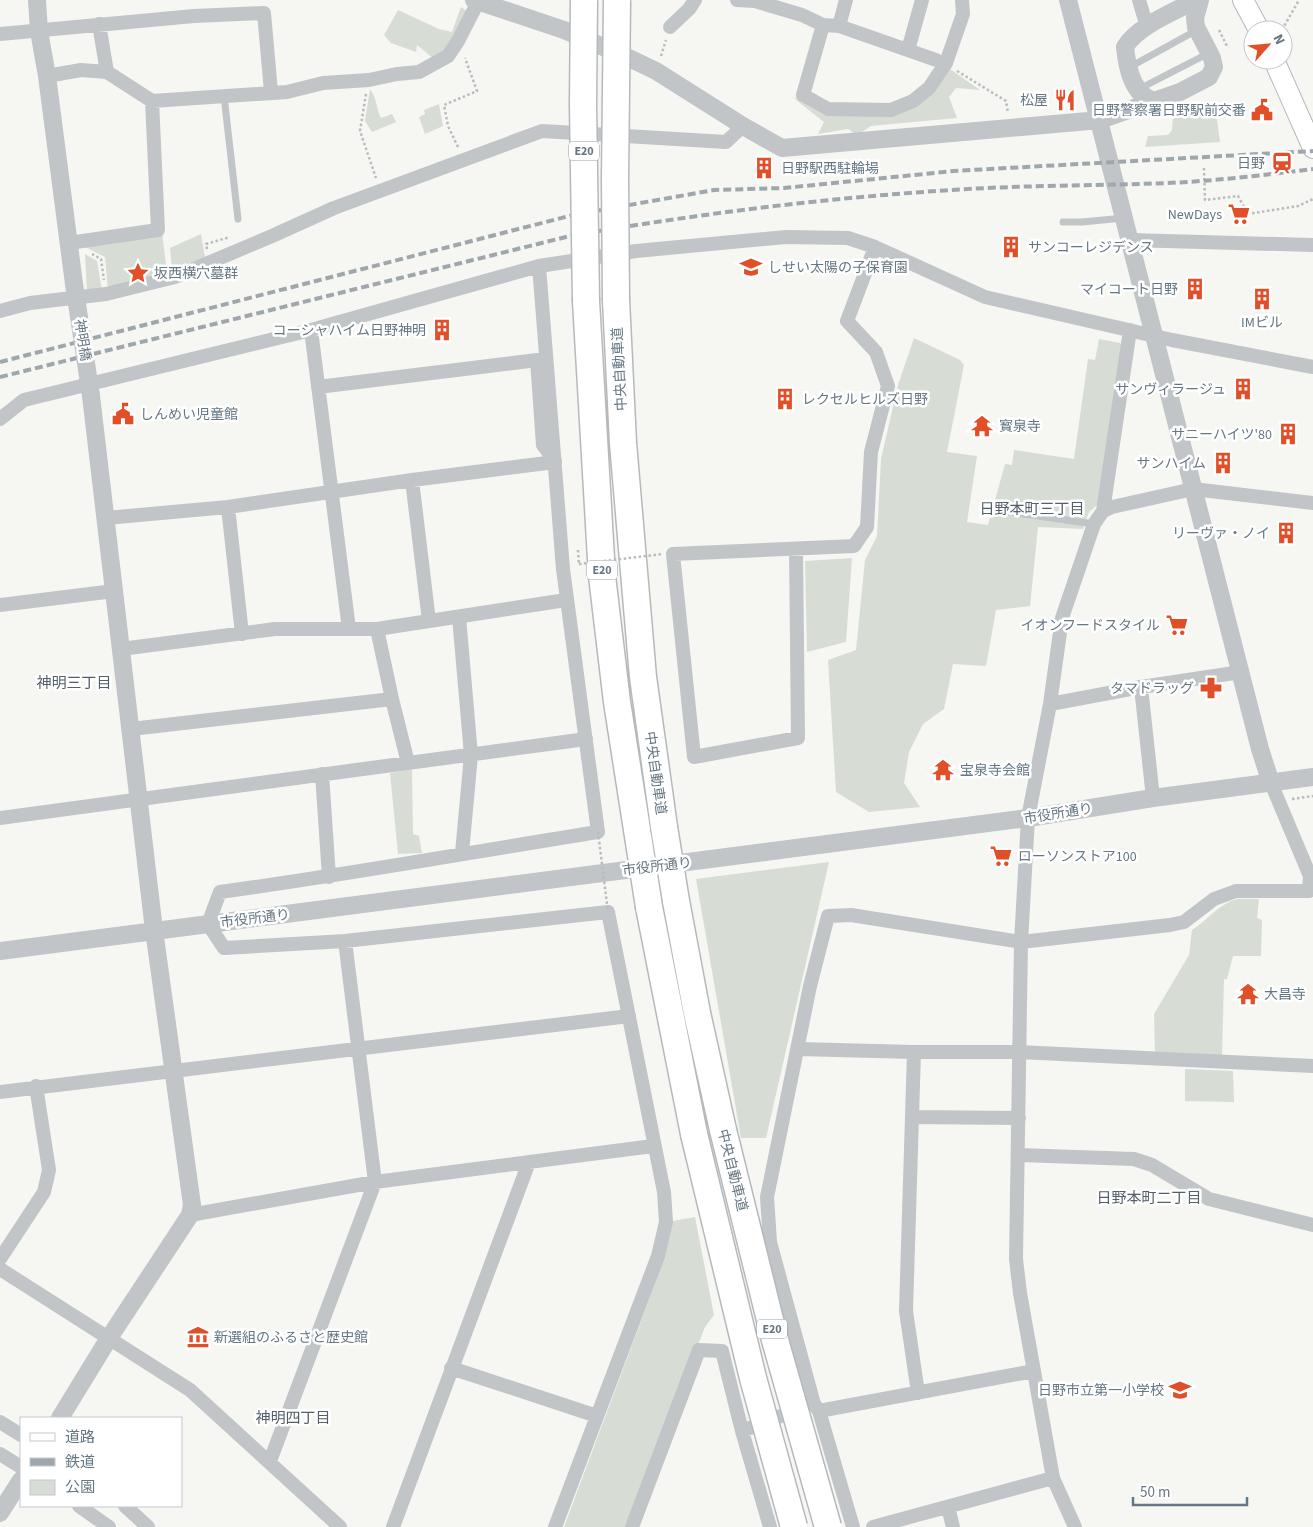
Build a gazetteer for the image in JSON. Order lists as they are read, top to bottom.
{
  "streets": {
    "highway": ["E20", "中央自動車道"],
    "street": ["神明橋", "市役所通り"]
  },
  "crossings": [
    ["神明橋", "市役所通り"]
  ],
  "districts": [
    "日野本町三丁目",
    "神明三丁目",
    "日野本町二丁目",
    "神明四丁目"
  ],
  "places": {
    "restaurant": ["松屋"],
    "public building": ["日野警察署日野駅前交番", "しんめい児童館"],
    "station": ["日野"],
    "building": [
      "日野駅西駐輪場",
      "サンコーレジデンス",
      "マイコート日野",
      "IMビル",
      "コーシャハイム日野神明",
      "サンヴィラージュ",
      "レクセルヒルズ日野",
      "サニーハイツ'80",
      "サンハイム",
      "リーヴァ・ノイ"
    ],
    "supermarket": ["NewDays", "イオンフードスタイル", "ローソンストア100"],
    "school or university": ["しせい太陽の子保育園", "日野市立第一小学校"],
    "place": ["坂西横穴墓群"],
    "temple": ["寳泉寺", "宝泉寺会館", "大昌寺"],
    "pharmacy": ["タマドラッグ"],
    "museum": ["新選組のふるさと歴史館"]
  },
  "legend": ["道路", "鉄道", "公園"],
  "scale_bar": "50 m",
  "north": "top right"
}
